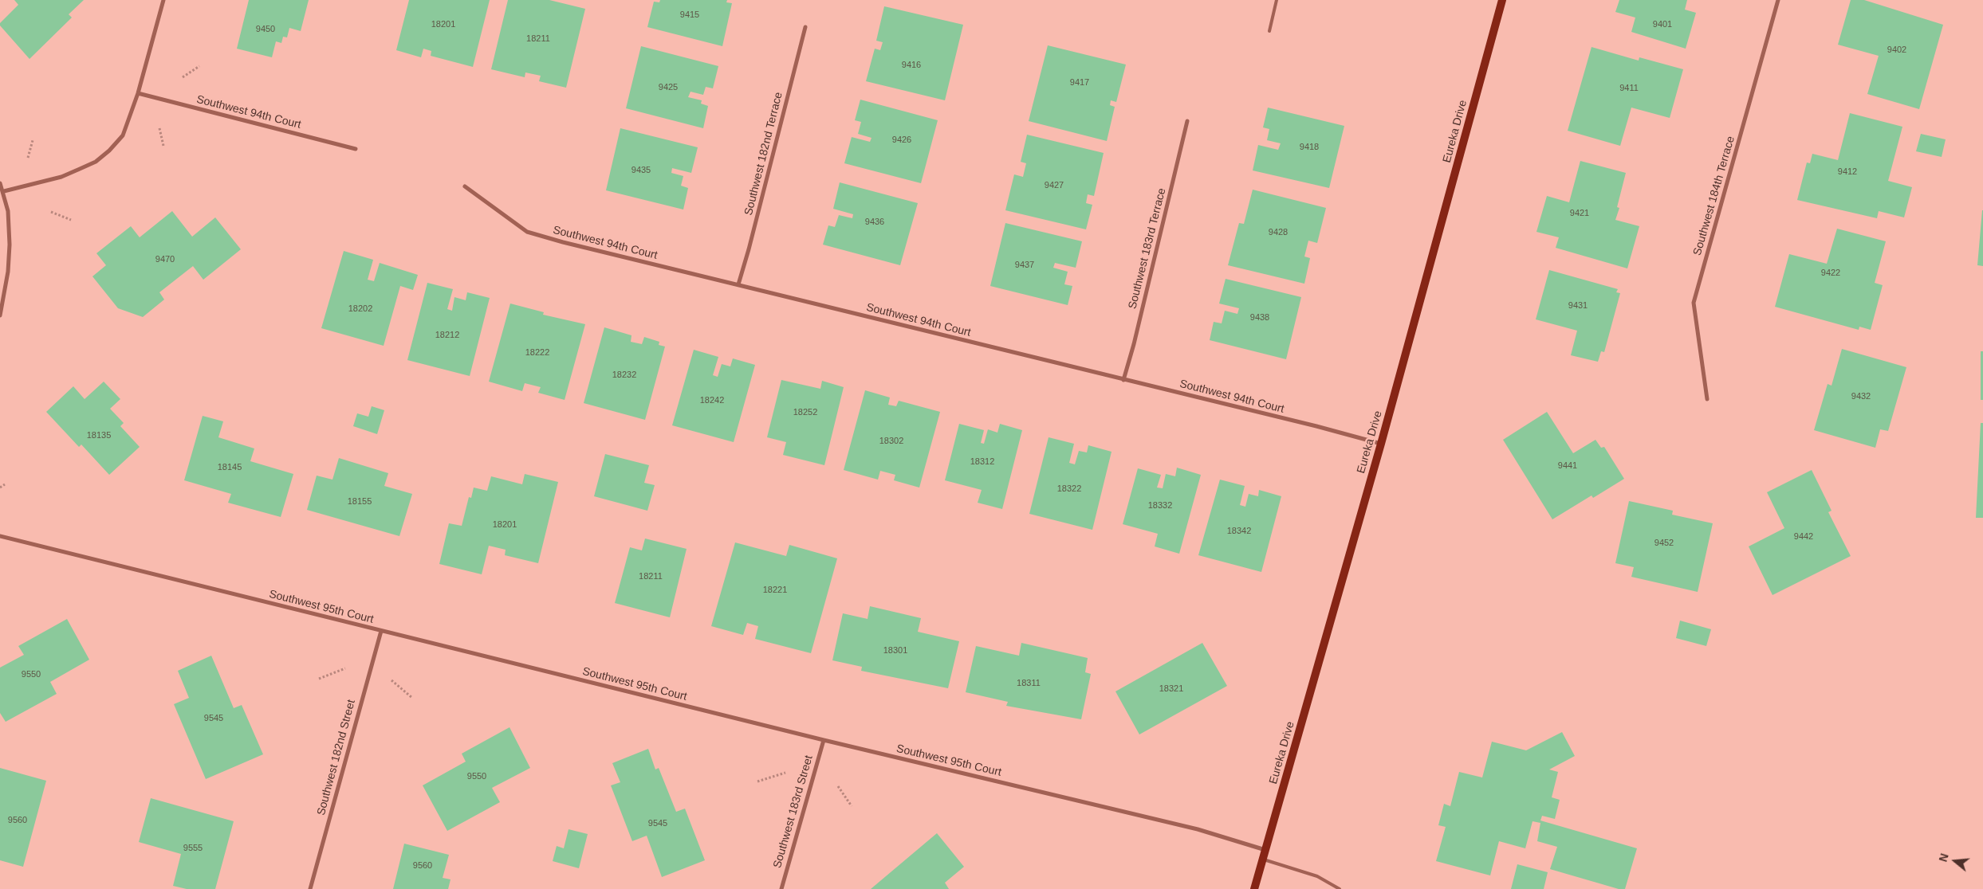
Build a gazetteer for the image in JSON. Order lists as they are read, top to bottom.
{
  "streets": {
    "main road": ["Eureka Drive"],
    "street": [
      "Southwest 94th Court",
      "Southwest 182nd Terrace",
      "Southwest 184th Terrace",
      "Southwest 183rd Terrace",
      "Southwest 95th Court",
      "Southwest 182nd Street",
      "Southwest 183rd Street"
    ]
  },
  "crossings": [
    ["Southwest 94th Court", "Eureka Drive"],
    ["Southwest 94th Court", "Southwest 182nd Terrace"],
    ["Southwest 94th Court", "Southwest 183rd Terrace"],
    ["Eureka Drive", "Southwest 95th Court"],
    ["Southwest 95th Court", "Southwest 182nd Street"],
    ["Southwest 95th Court", "Southwest 183rd Street"]
  ],
  "house_numbers": [
    "9415",
    "18201",
    "9401",
    "9450",
    "18211",
    "9402",
    "9416",
    "9417",
    "9425",
    "9411",
    "9426",
    "9418",
    "9435",
    "9412",
    "9427",
    "9421",
    "9436",
    "9428",
    "9470",
    "9437",
    "9422",
    "9431",
    "18202",
    "9438",
    "18212",
    "18222",
    "18232",
    "9432",
    "18242",
    "18252",
    "18135",
    "18302",
    "18312",
    "9441",
    "18145",
    "18322",
    "18155",
    "18332",
    "18201",
    "18342",
    "9442",
    "9452",
    "18211",
    "18221",
    "18301",
    "9550",
    "18311",
    "18321",
    "9545",
    "9550",
    "9560",
    "9545",
    "9555",
    "9560"
  ],
  "north": "left"
}
